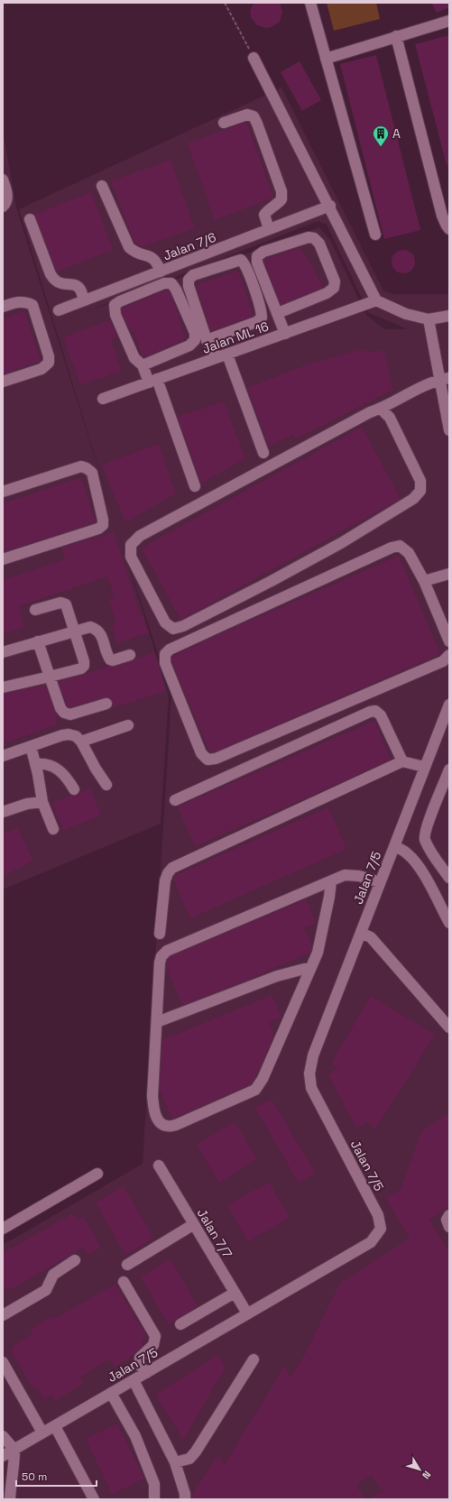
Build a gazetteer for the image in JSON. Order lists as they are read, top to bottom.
{
  "streets": {
    "street": [
      "Jalan 7/6",
      "Jalan ML 16",
      "Jalan 7/5",
      "Jalan 7/7"
    ]
  },
  "crossings": [
    ["Jalan 7/5", "Jalan 7/7"]
  ],
  "places": {
    "building": ["A"]
  },
  "scale_bar": "50 m",
  "north": "bottom right"
}
